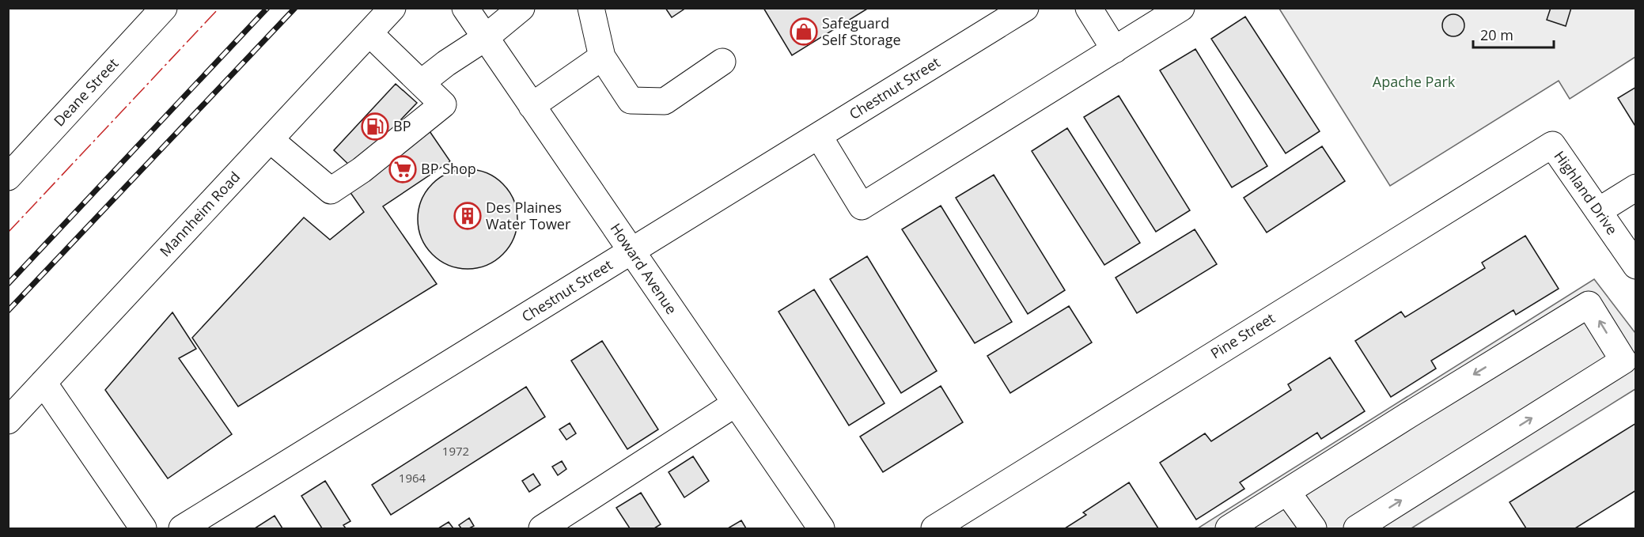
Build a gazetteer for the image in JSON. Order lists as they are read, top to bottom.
{
  "streets": {
    "street": [
      "Chestnut Street",
      "Deane Street",
      "Highland Drive",
      "Mannheim Road",
      "Howard Avenue",
      "Pine Street"
    ]
  },
  "crossings": [
    ["Chestnut Street", "Howard Avenue"],
    ["Highland Drive", "Pine Street"]
  ],
  "parks": ["Apache Park"],
  "places": {
    "shop": ["Safeguard Self Storage"],
    "fuel station": ["BP"],
    "supermarket": ["BP Shop"],
    "building": ["Des Plaines Water Tower"]
  },
  "house_numbers": ["1972", "1964"],
  "scale_bar": "20 m"
}
